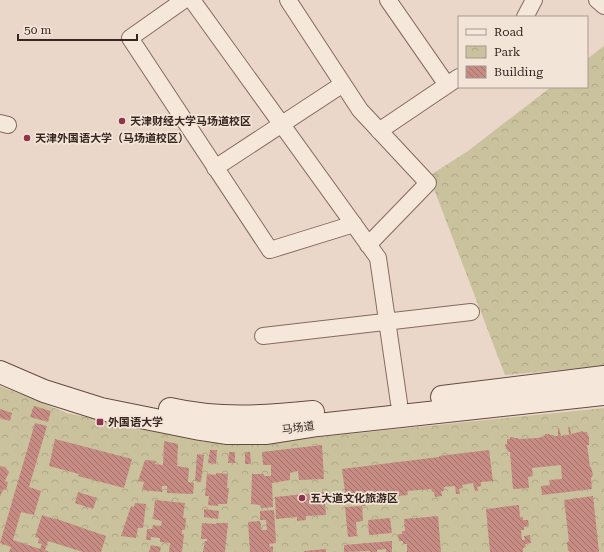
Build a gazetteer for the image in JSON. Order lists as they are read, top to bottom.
{
  "streets": {
    "main road": ["马场道"]
  },
  "places": {
    "other": ["天津财经大学马场道校区", "天津外国语大学（马场道校区）", "五大道文化旅游区"],
    "transit": ["外国语大学"]
  },
  "legend": ["Road", "Park", "Building"],
  "scale_bar": "50 m"
}
